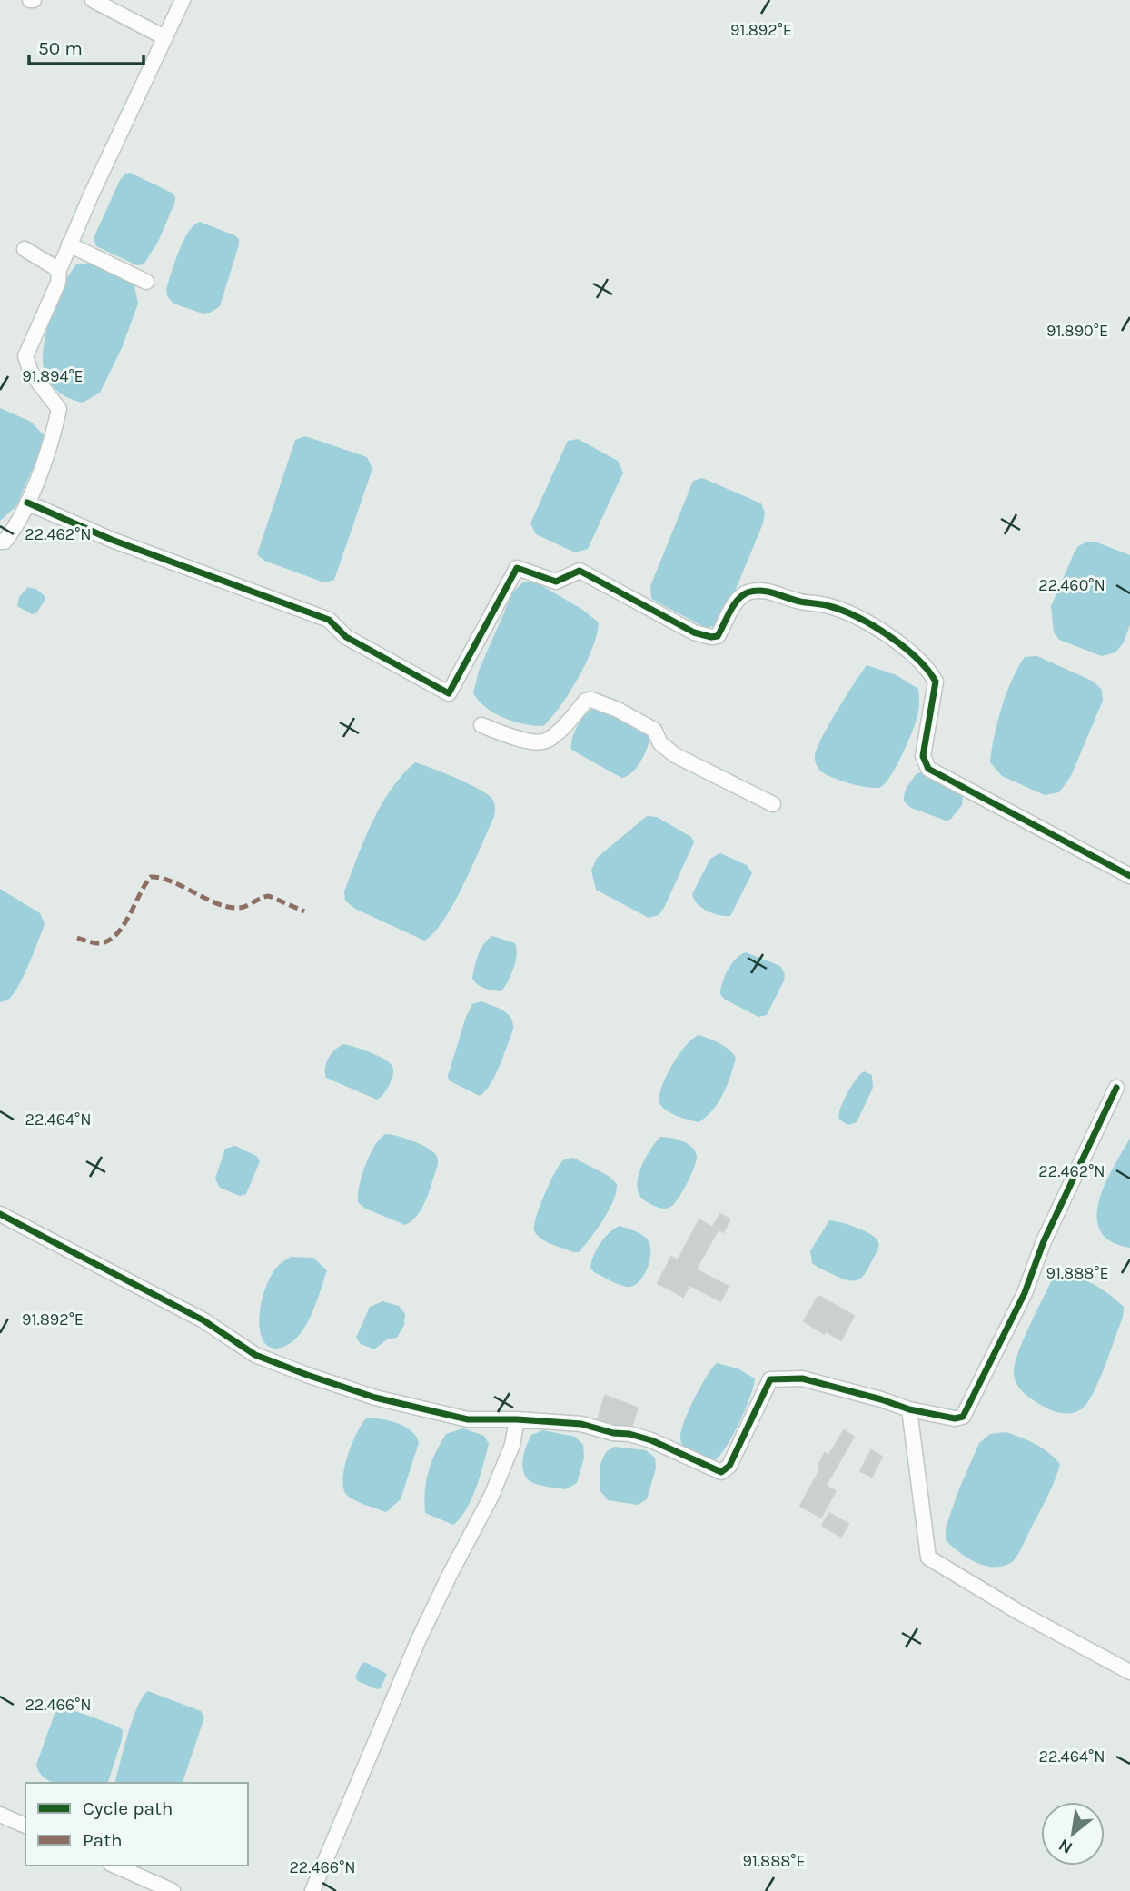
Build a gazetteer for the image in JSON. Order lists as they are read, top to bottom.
{
  "legend": ["Cycle path", "Path"],
  "scale_bar": "50 m",
  "north": "bottom left",
  "coordinates": [
    "91.892°E",
    "91.890°E",
    "91.894°E",
    "22.462°N",
    "22.460°N",
    "22.464°N",
    "91.888°E",
    "22.466°N"
  ]
}
